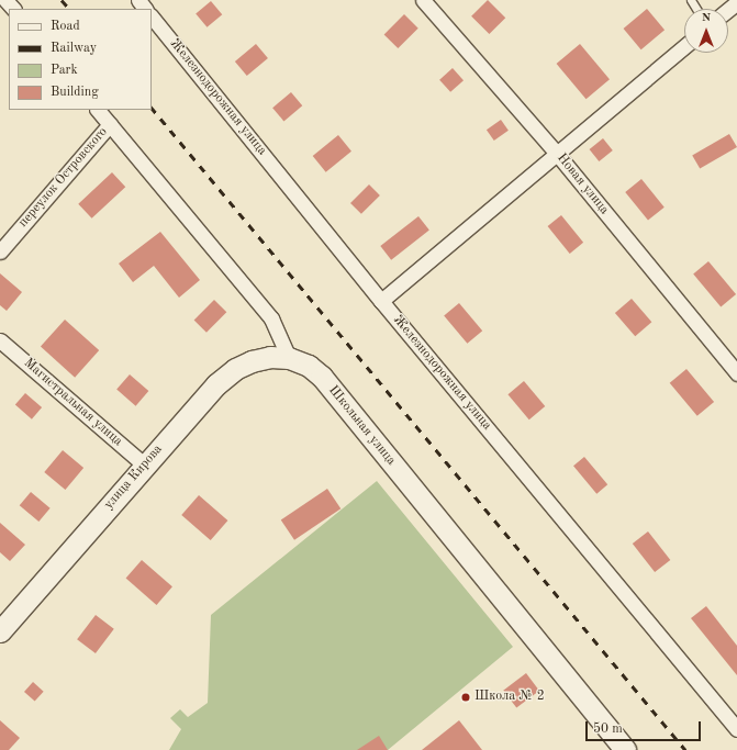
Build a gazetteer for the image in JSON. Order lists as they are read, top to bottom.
{
  "streets": {
    "main road": ["Школьная улица", "улица Кирова"],
    "street": [
      "Железнодорожная улица",
      "переулок Островского",
      "Новая улица",
      "Магистральная улица"
    ]
  },
  "crossings": [
    ["Магистральная улица", "улица Кирова"],
    ["Школьная улица", "улица Кирова"]
  ],
  "places": ["Школа № 2"],
  "legend": [
    "Road",
    "Railway",
    "Park",
    "Building"
  ],
  "scale_bar": "50 m",
  "north": "top"
}
